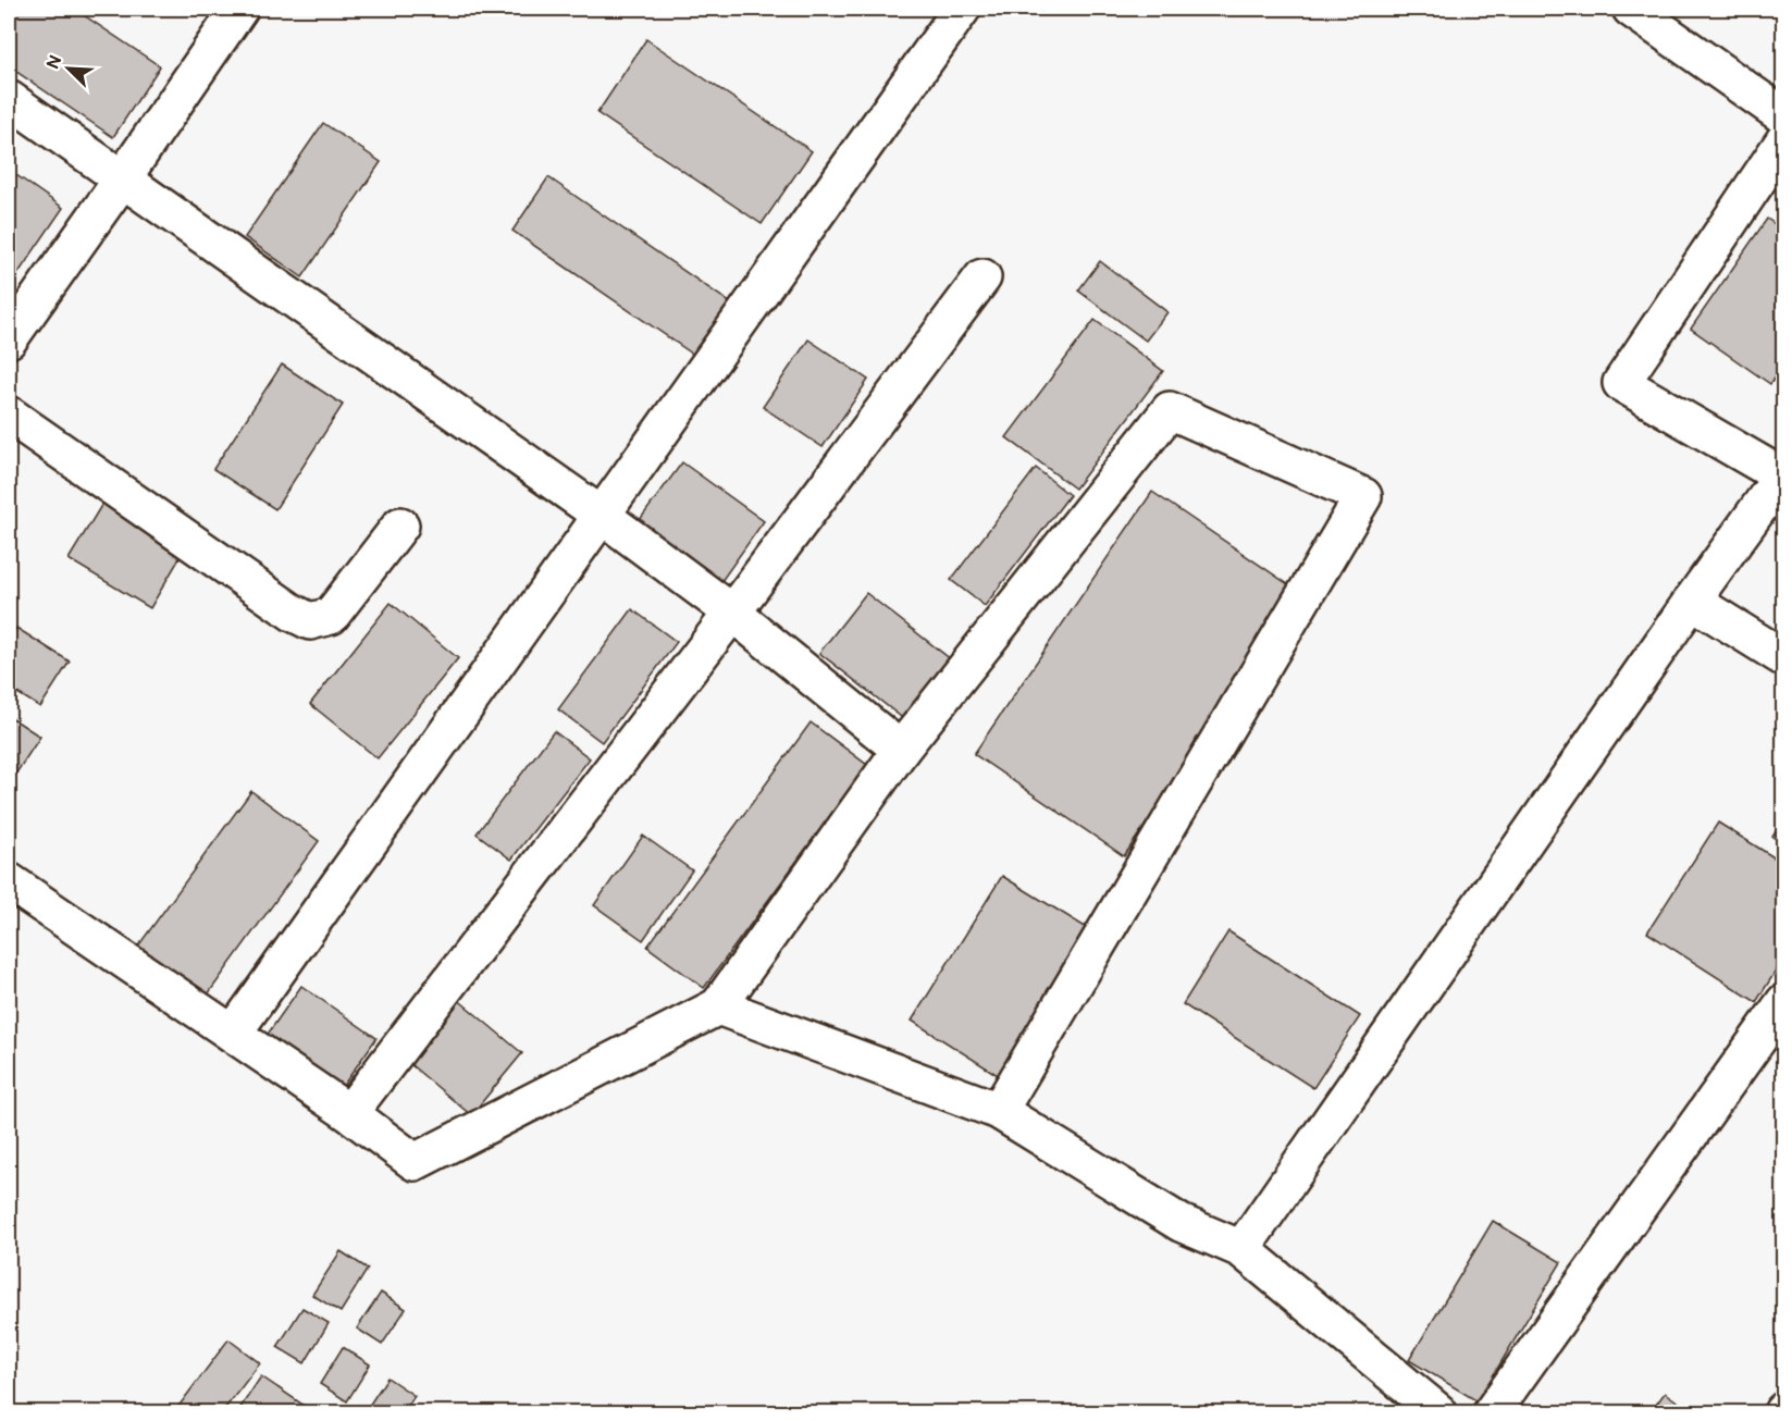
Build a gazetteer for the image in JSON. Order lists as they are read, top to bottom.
{
  "north": "top left"
}
